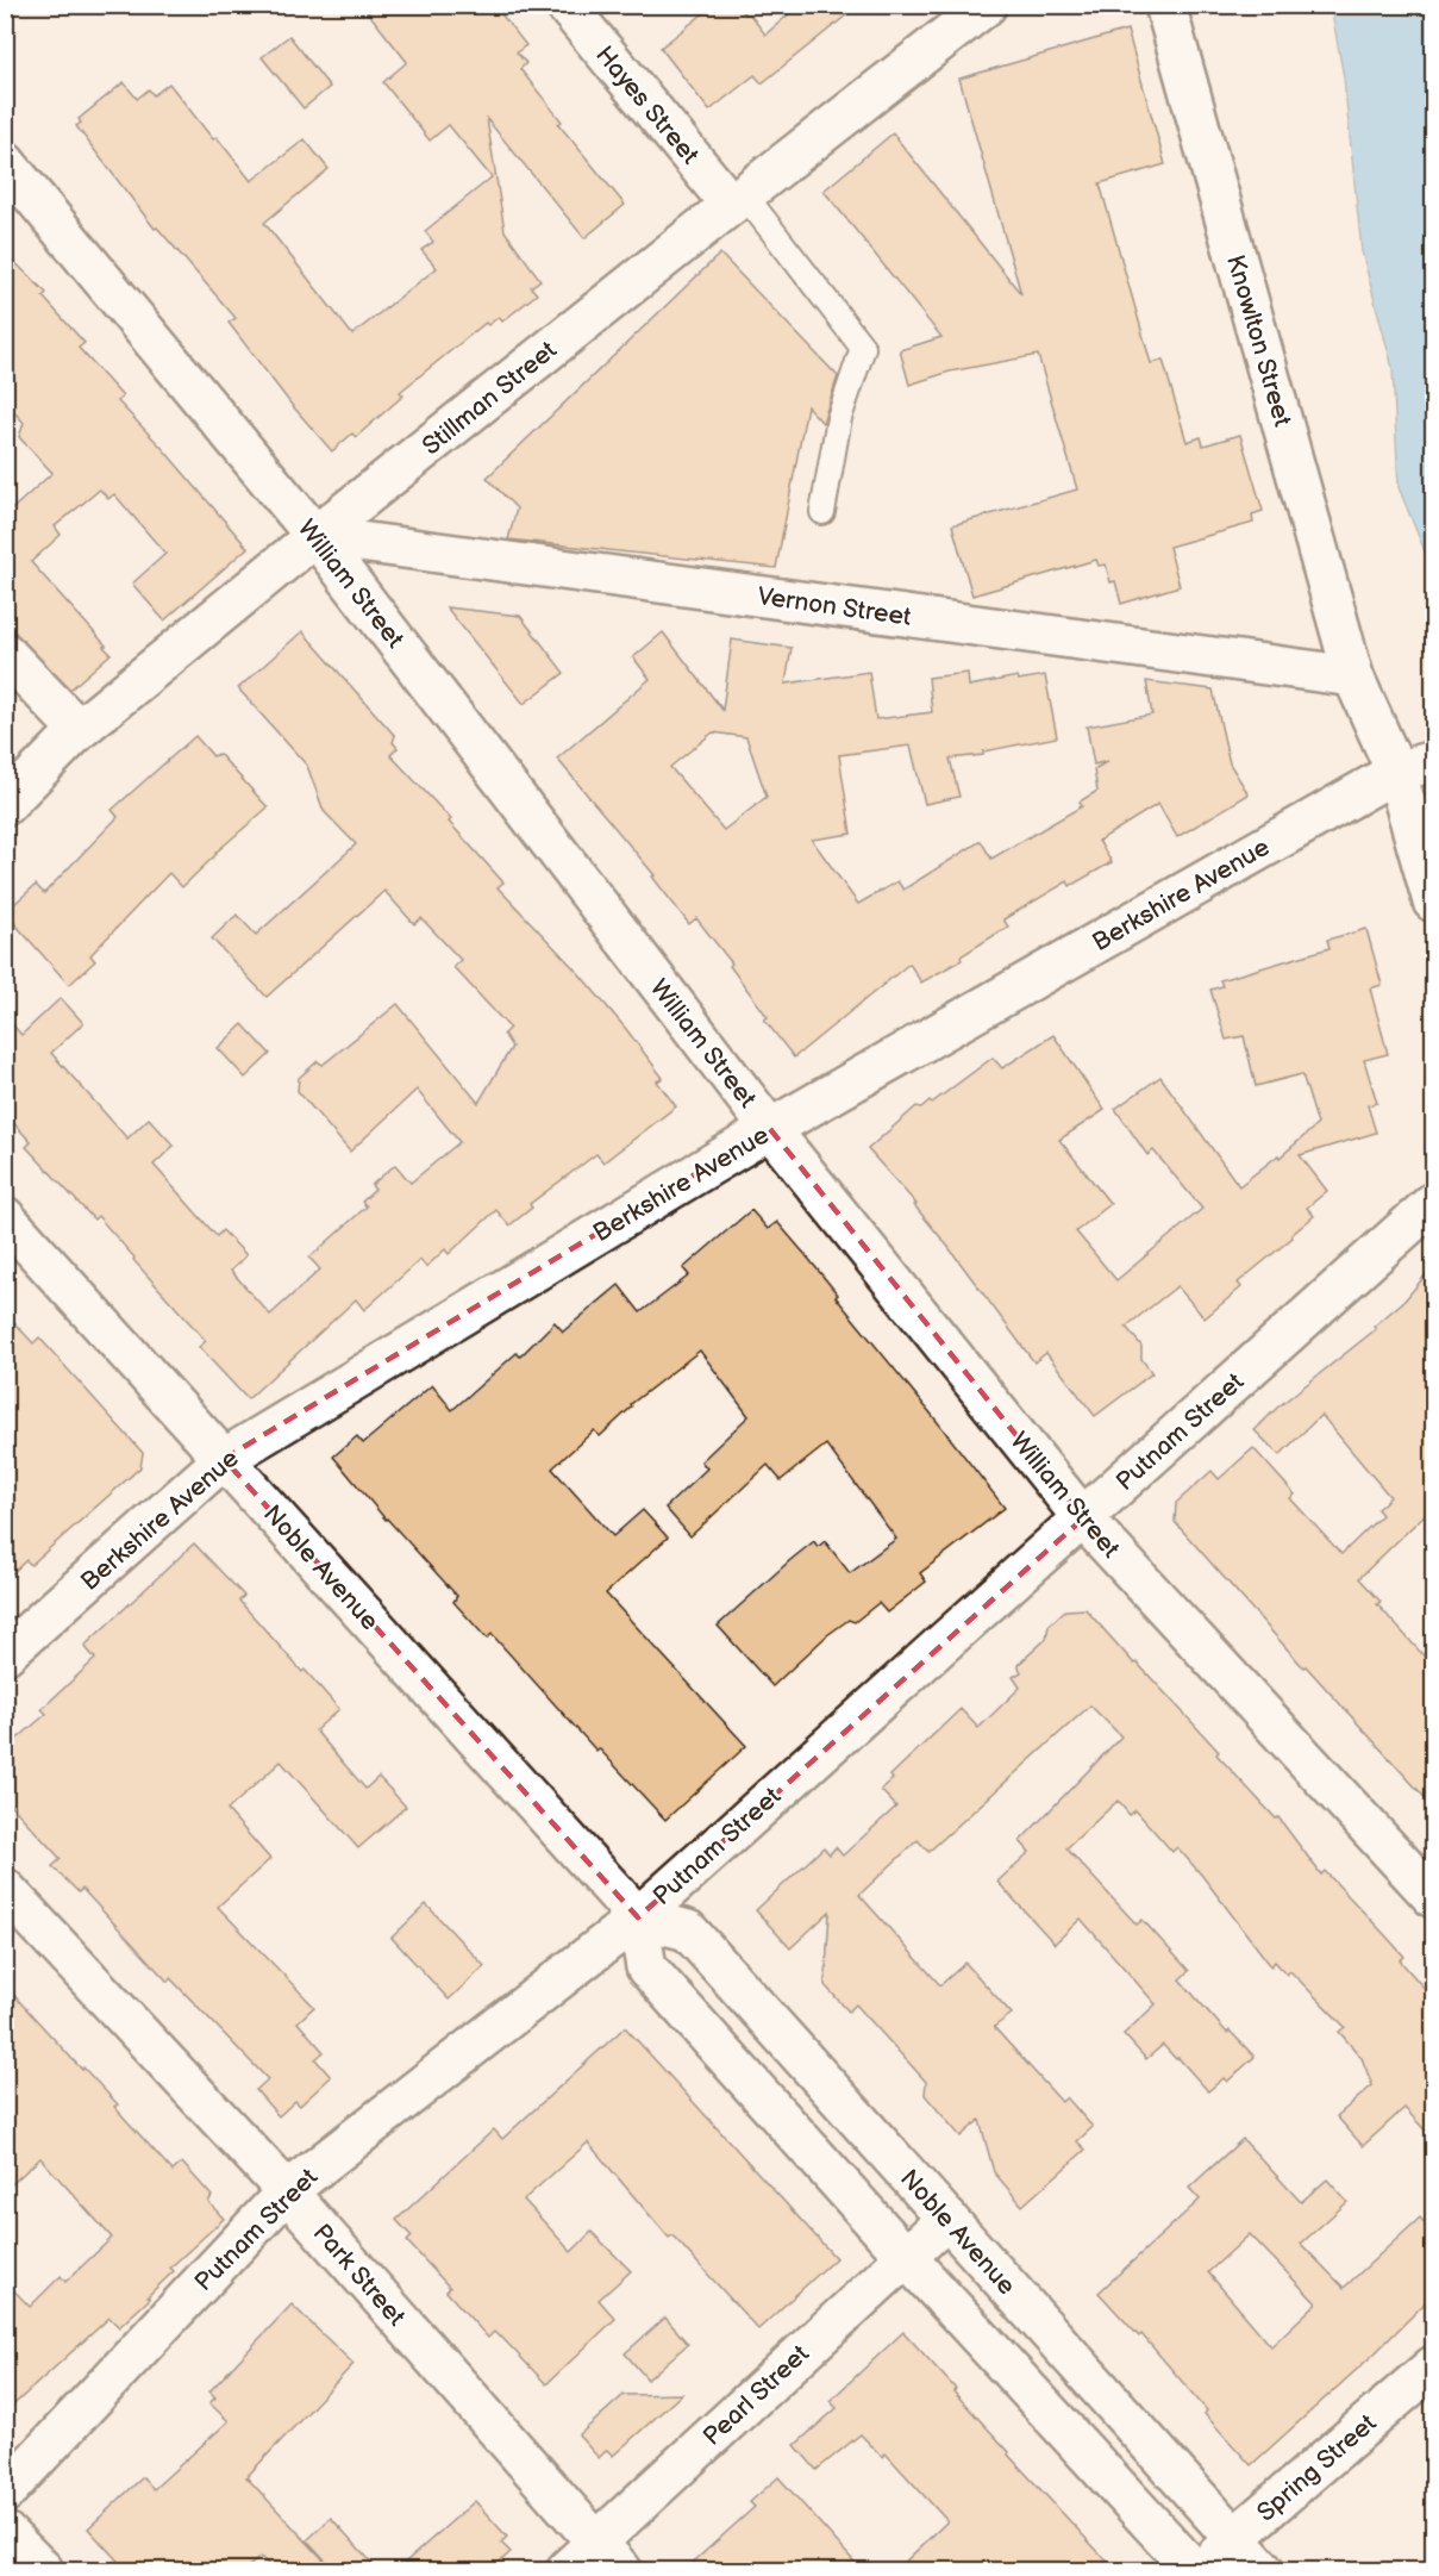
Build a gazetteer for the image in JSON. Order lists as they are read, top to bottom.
{
  "streets": {
    "street": [
      "Hayes Street",
      "Knowlton Street",
      "Stillman Street",
      "William Street",
      "Vernon Street",
      "Berkshire Avenue",
      "Putnam Street",
      "Noble Avenue",
      "Park Street",
      "Pearl Street",
      "Spring Street"
    ]
  },
  "crossings": [
    ["Hayes Street", "Stillman Street"],
    ["Knowlton Street", "Vernon Street"],
    ["Knowlton Street", "Berkshire Avenue"],
    ["Stillman Street", "William Street"],
    ["Stillman Street", "Vernon Street"],
    ["William Street", "Vernon Street"],
    ["William Street", "Berkshire Avenue"],
    ["William Street", "Putnam Street"],
    ["Berkshire Avenue", "Noble Avenue"],
    ["Putnam Street", "Noble Avenue"],
    ["Putnam Street", "Park Street"],
    ["Noble Avenue", "Pearl Street"],
    ["Noble Avenue", "Spring Street"],
    ["Park Street", "Pearl Street"]
  ]
}
